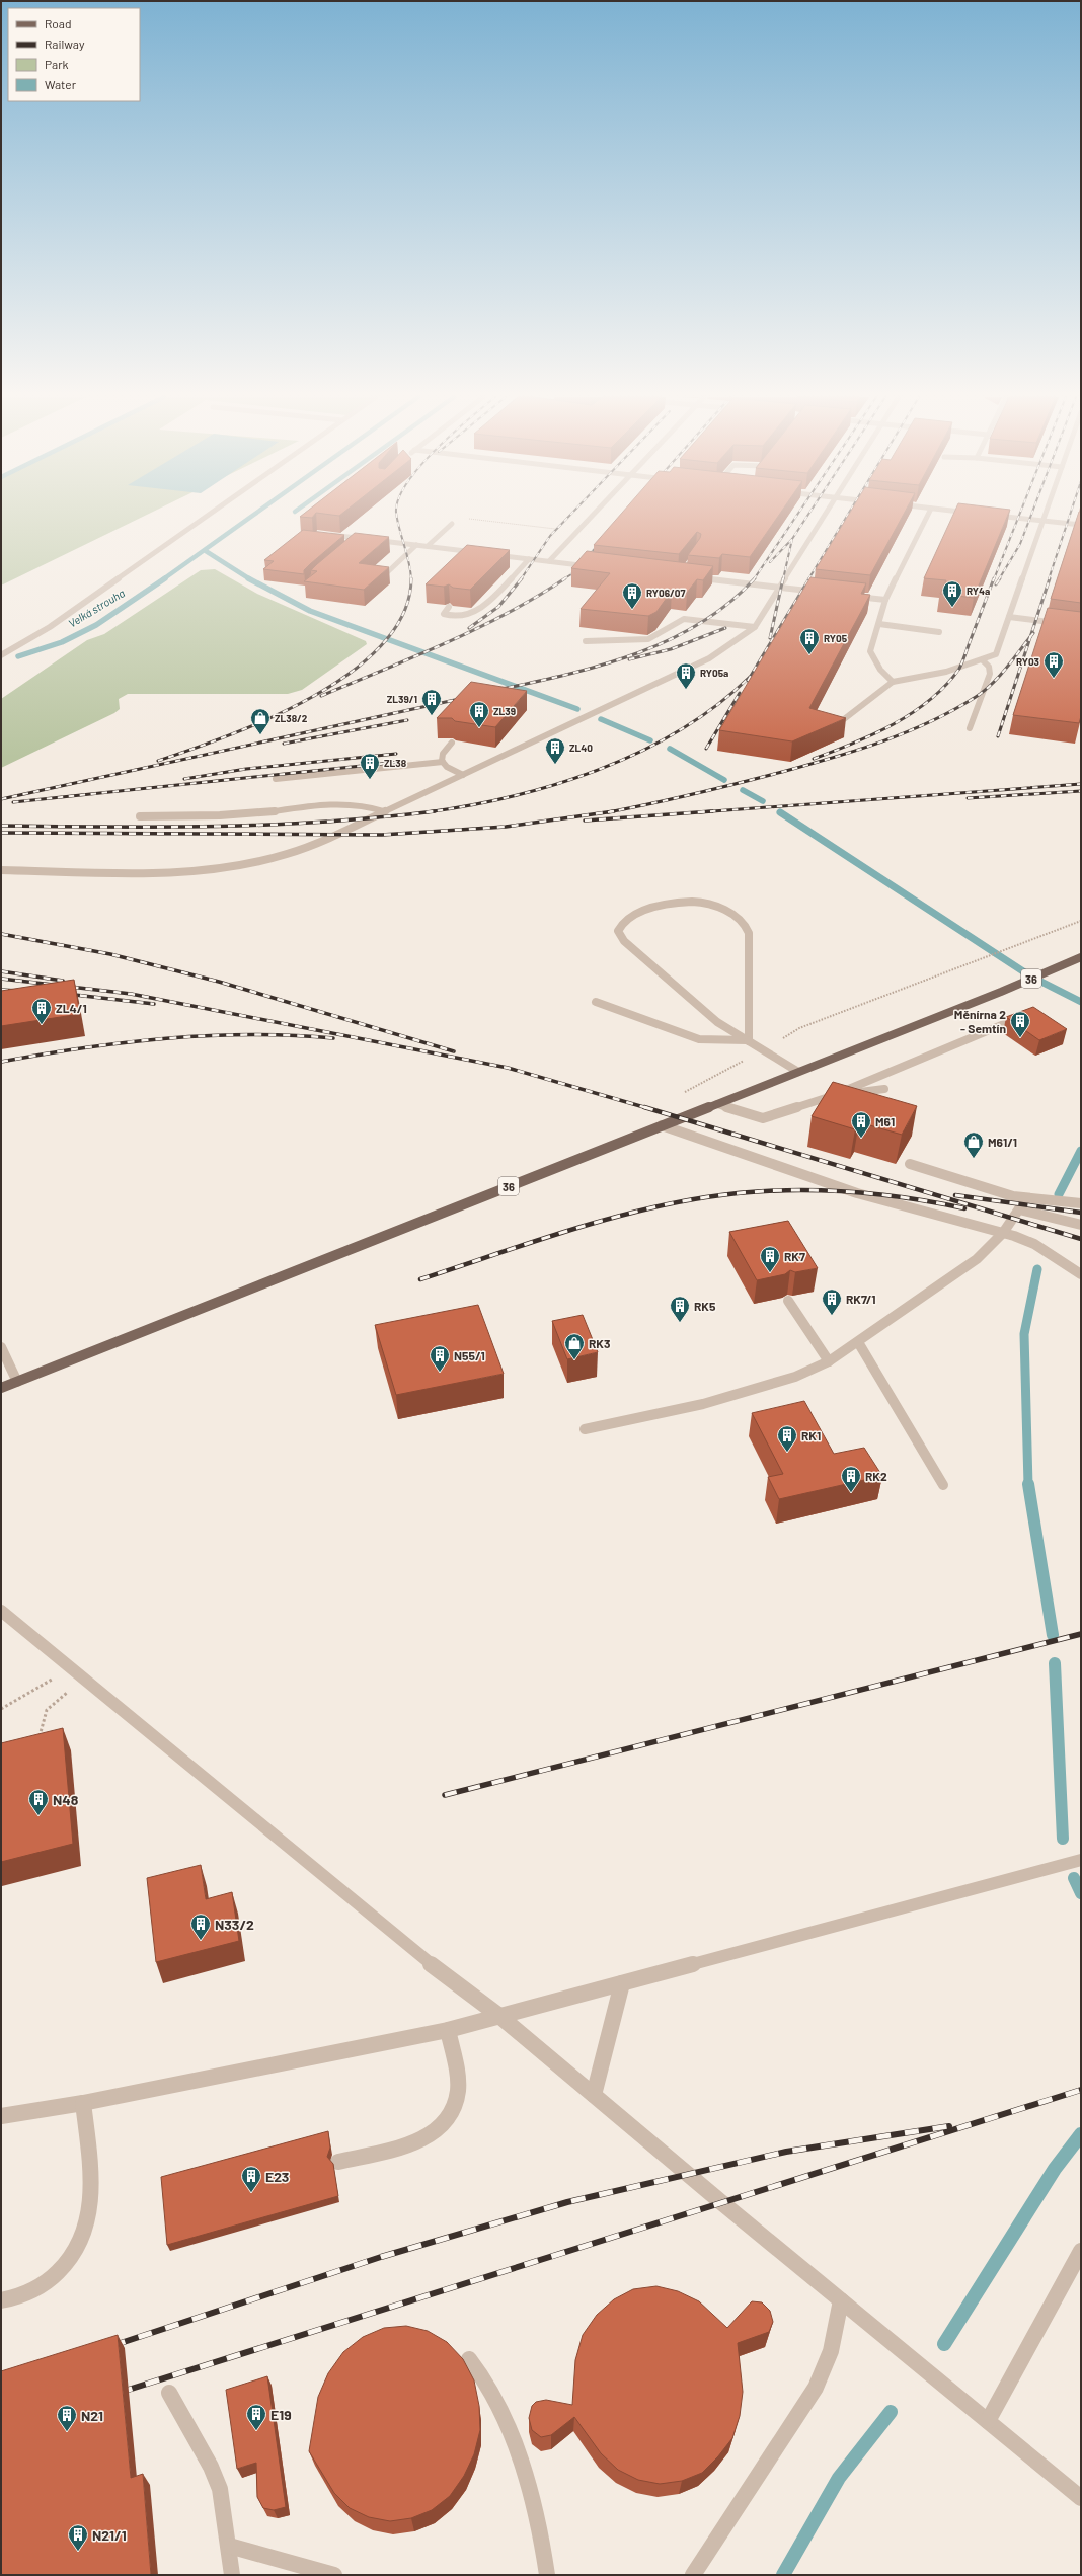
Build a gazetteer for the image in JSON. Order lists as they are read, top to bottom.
{
  "streets": {
    "main road": ["36"]
  },
  "water": ["Velká strouha"],
  "places": {
    "building": [
      "RY4a",
      "RY06/07",
      "RY05",
      "RY03",
      "RY05a",
      "ZL39/1",
      "ZL39",
      "ZL40",
      "ZL38",
      "ZL4/1",
      "Měnírna 2 - Semtín",
      "M61",
      "RK7",
      "RK7/1",
      "RK5",
      "N55/1",
      "RK1",
      "RK2",
      "N48",
      "N33/2",
      "E23",
      "E19",
      "N21",
      "N21/1"
    ],
    "shop": ["ZL38/2", "M61/1", "RK3"]
  },
  "legend": [
    "Road",
    "Railway",
    "Park",
    "Water"
  ]
}
